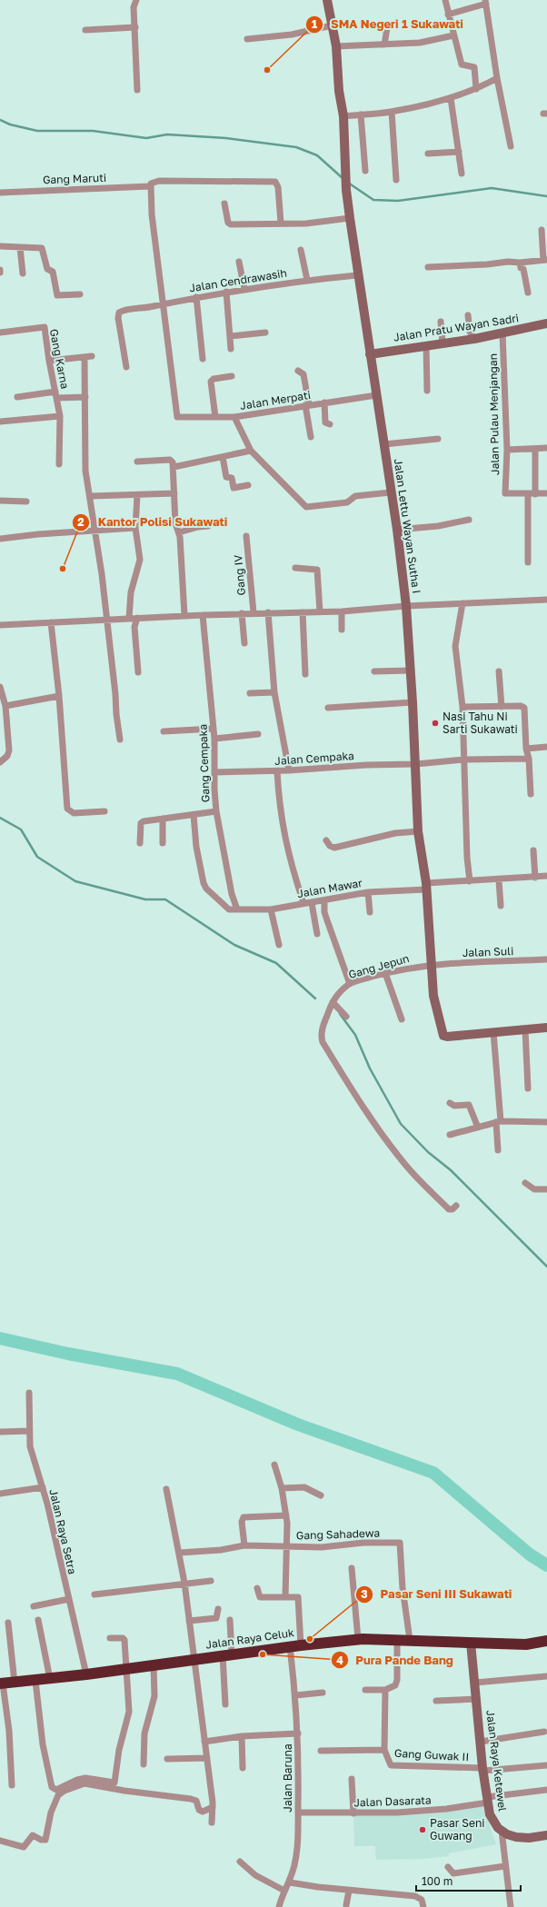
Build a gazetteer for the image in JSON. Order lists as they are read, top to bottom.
{
  "streets": {
    "highway": ["Jalan Raya Celuk"],
    "street": [
      "Gang Maruti",
      "Jalan Cendrawasih",
      "Jalan Pratu Wayan Sadri",
      "Gang Karna",
      "Jalan Merpati",
      "Jalan Pulau Menjangan",
      "Jalan Lettu Wayan Sutha I",
      "Gang IV",
      "Jalan Cempaka",
      "Gang Cempaka",
      "Jalan Mawar",
      "Jalan Suli",
      "Gang Jepun",
      "Jalan Raya Setra",
      "Gang Sahadewa",
      "Gang Guwak II",
      "Jalan Raya Ketewel",
      "Jalan Baruna",
      "Jalan Dasarata"
    ]
  },
  "crossings": [
    ["Jalan Cendrawasih", "Jalan Merpati"],
    ["Jalan Cendrawasih", "Jalan Lettu Wayan Sutha I"],
    ["Jalan Pratu Wayan Sadri", "Jalan Pulau Menjangan"],
    ["Jalan Pratu Wayan Sadri", "Jalan Lettu Wayan Sutha I"],
    ["Jalan Merpati", "Jalan Lettu Wayan Sutha I"],
    ["Jalan Lettu Wayan Sutha I", "Jalan Cempaka"],
    ["Jalan Lettu Wayan Sutha I", "Jalan Mawar"],
    ["Jalan Lettu Wayan Sutha I", "Jalan Suli"],
    ["Jalan Lettu Wayan Sutha I", "Gang Jepun"],
    ["Jalan Cempaka", "Gang Cempaka"],
    ["Gang Cempaka", "Jalan Mawar"],
    ["Jalan Suli", "Gang Jepun"],
    ["Jalan Raya Setra", "Jalan Raya Celuk"],
    ["Gang Sahadewa", "Jalan Raya Celuk"],
    ["Jalan Raya Celuk", "Jalan Raya Ketewel"],
    ["Jalan Raya Celuk", "Jalan Baruna"],
    ["Gang Guwak II", "Jalan Raya Ketewel"],
    ["Jalan Raya Ketewel", "Jalan Dasarata"],
    ["Jalan Baruna", "Jalan Dasarata"]
  ],
  "places": [
    "SMA Negeri 1 Sukawati",
    "Kantor Polisi Sukawati",
    "Nasi Tahu Ni Sarti Sukawati",
    "Pasar Seni III Sukawati",
    "Pura Pande Bang",
    "Pasar Seni Guwang"
  ],
  "scale_bar": "100 m"
}
